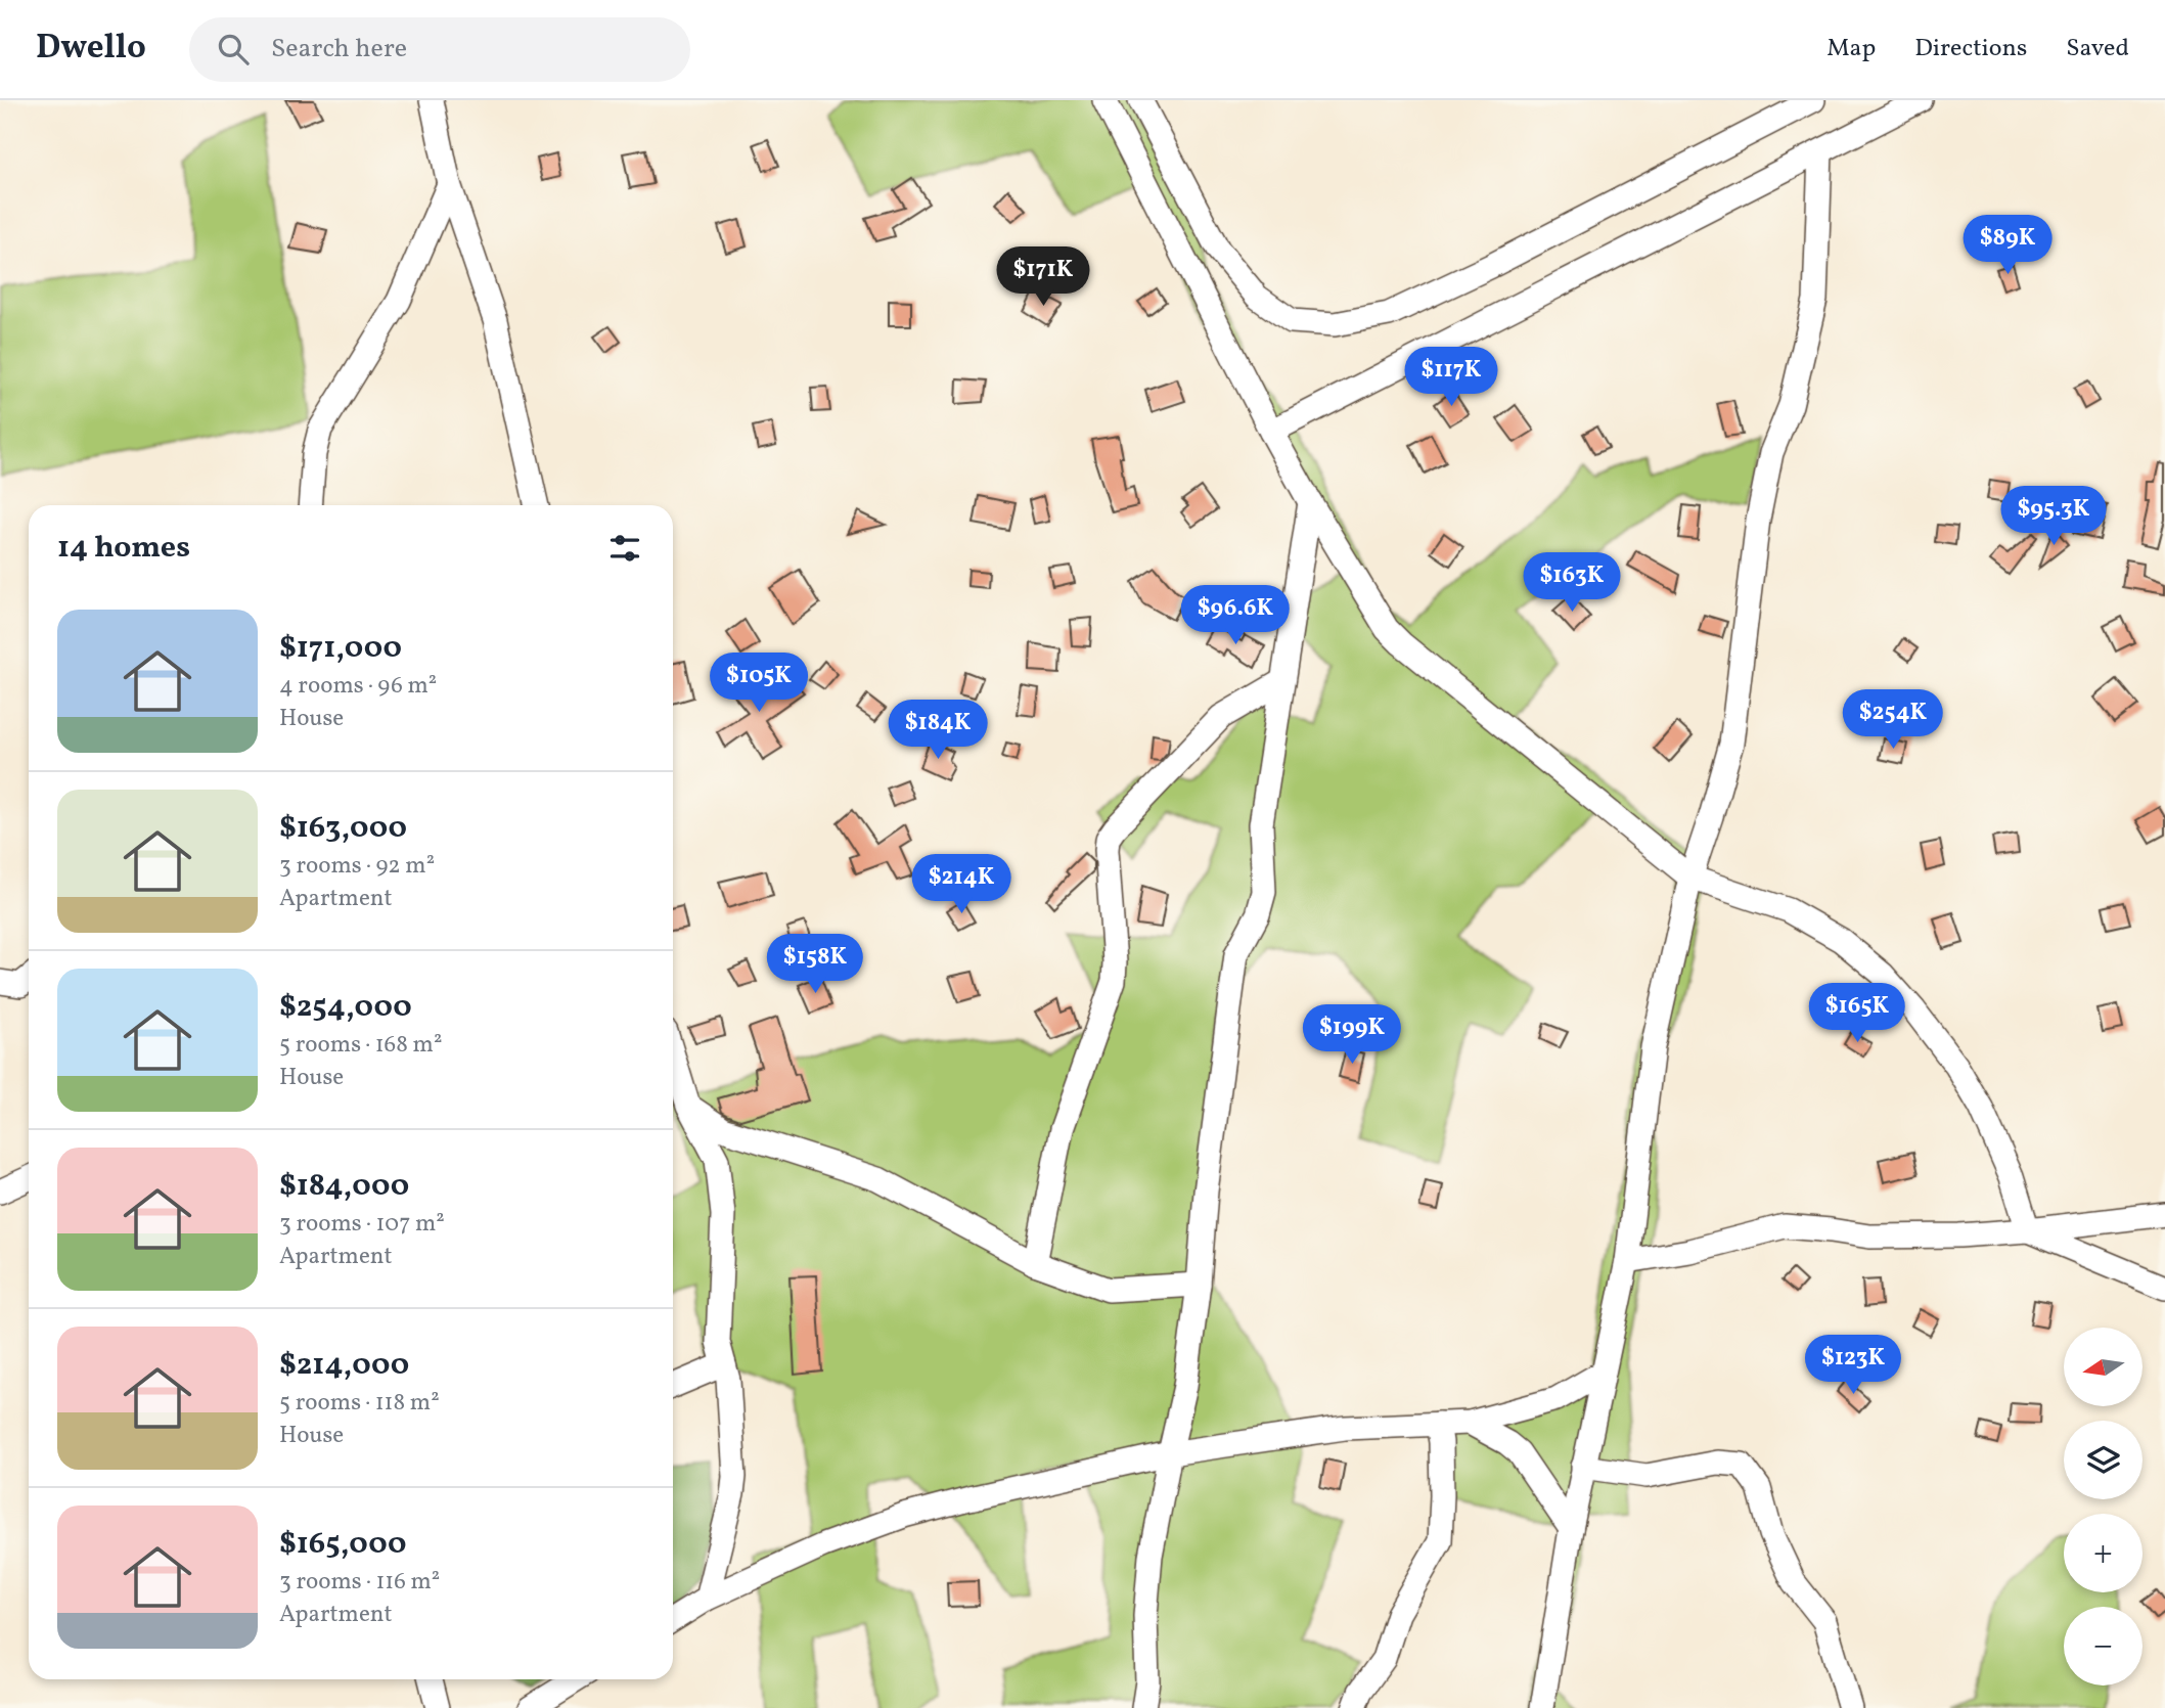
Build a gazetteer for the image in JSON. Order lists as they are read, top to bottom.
{
  "north": "left",
  "page": {
    "header": "Dwello",
    "search": "Search here",
    "nav": ["Map", "Directions", "Saved"],
    "price": [
      "$89K",
      "$171K",
      "$117K",
      "$95.3K",
      "$163K",
      "$96.6K",
      "$105K",
      "$254K",
      "$184K",
      "$214K",
      "$158K",
      "$165K",
      "$199K",
      "$123K"
    ],
    "heading": "14 homes",
    "list": [
      {
        "name": "$171,000",
        "note": "4 rooms · 96 m² · House"
      },
      {
        "name": "$163,000",
        "note": "3 rooms · 92 m² · Apartment"
      },
      {
        "name": "$254,000",
        "note": "5 rooms · 168 m² · House"
      },
      {
        "name": "$184,000",
        "note": "3 rooms · 107 m² · Apartment"
      },
      {
        "name": "$214,000",
        "note": "5 rooms · 118 m² · House"
      },
      {
        "name": "$165,000",
        "note": "3 rooms · 116 m² · Apartment"
      }
    ],
    "map_buttons": ["+", "−"]
  }
}
